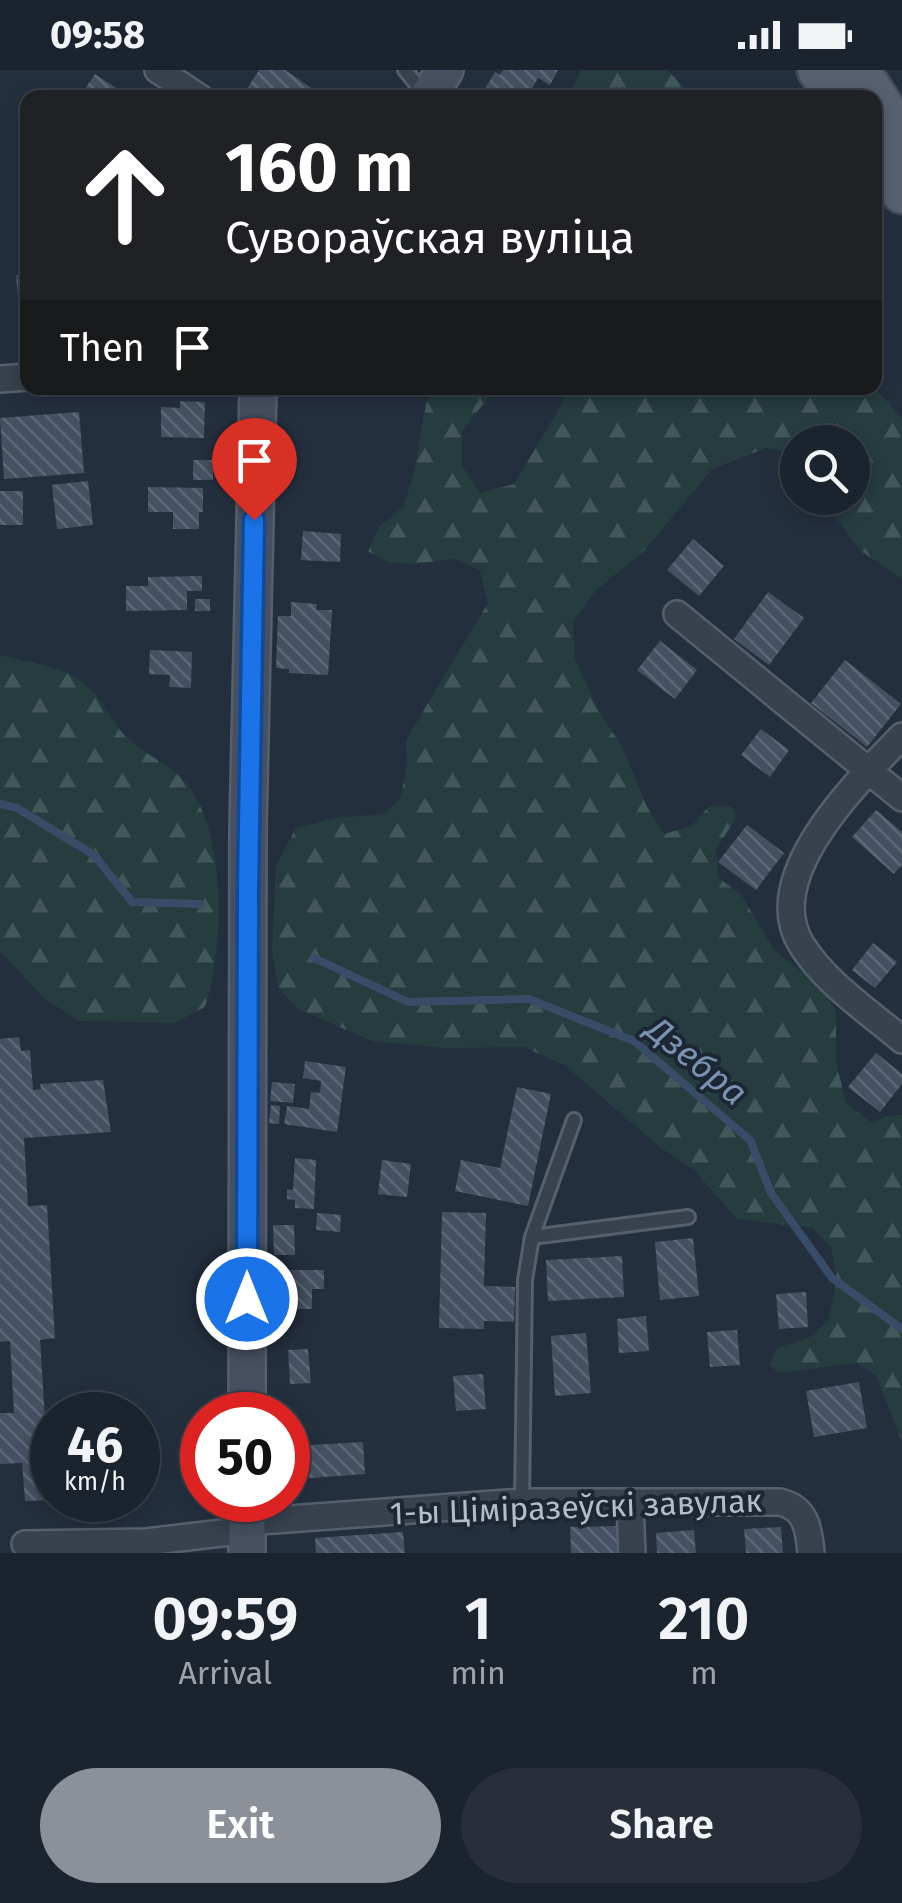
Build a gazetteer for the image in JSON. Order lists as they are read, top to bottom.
{
  "streets": {
    "street": ["1-ы Ціміразеўскі завулак"]
  },
  "water": ["Дзебра"],
  "page": {
    "status": "09:58",
    "turn": ["160 m", "Сувораўская вуліца"],
    "then": "Then",
    "speed": "46 km/h",
    "limit": "50",
    "eta": [
      "09:59",
      "Arrival",
      "1",
      "min",
      "210",
      "m"
    ],
    "buttons": ["Exit", "Share"]
  }
}
